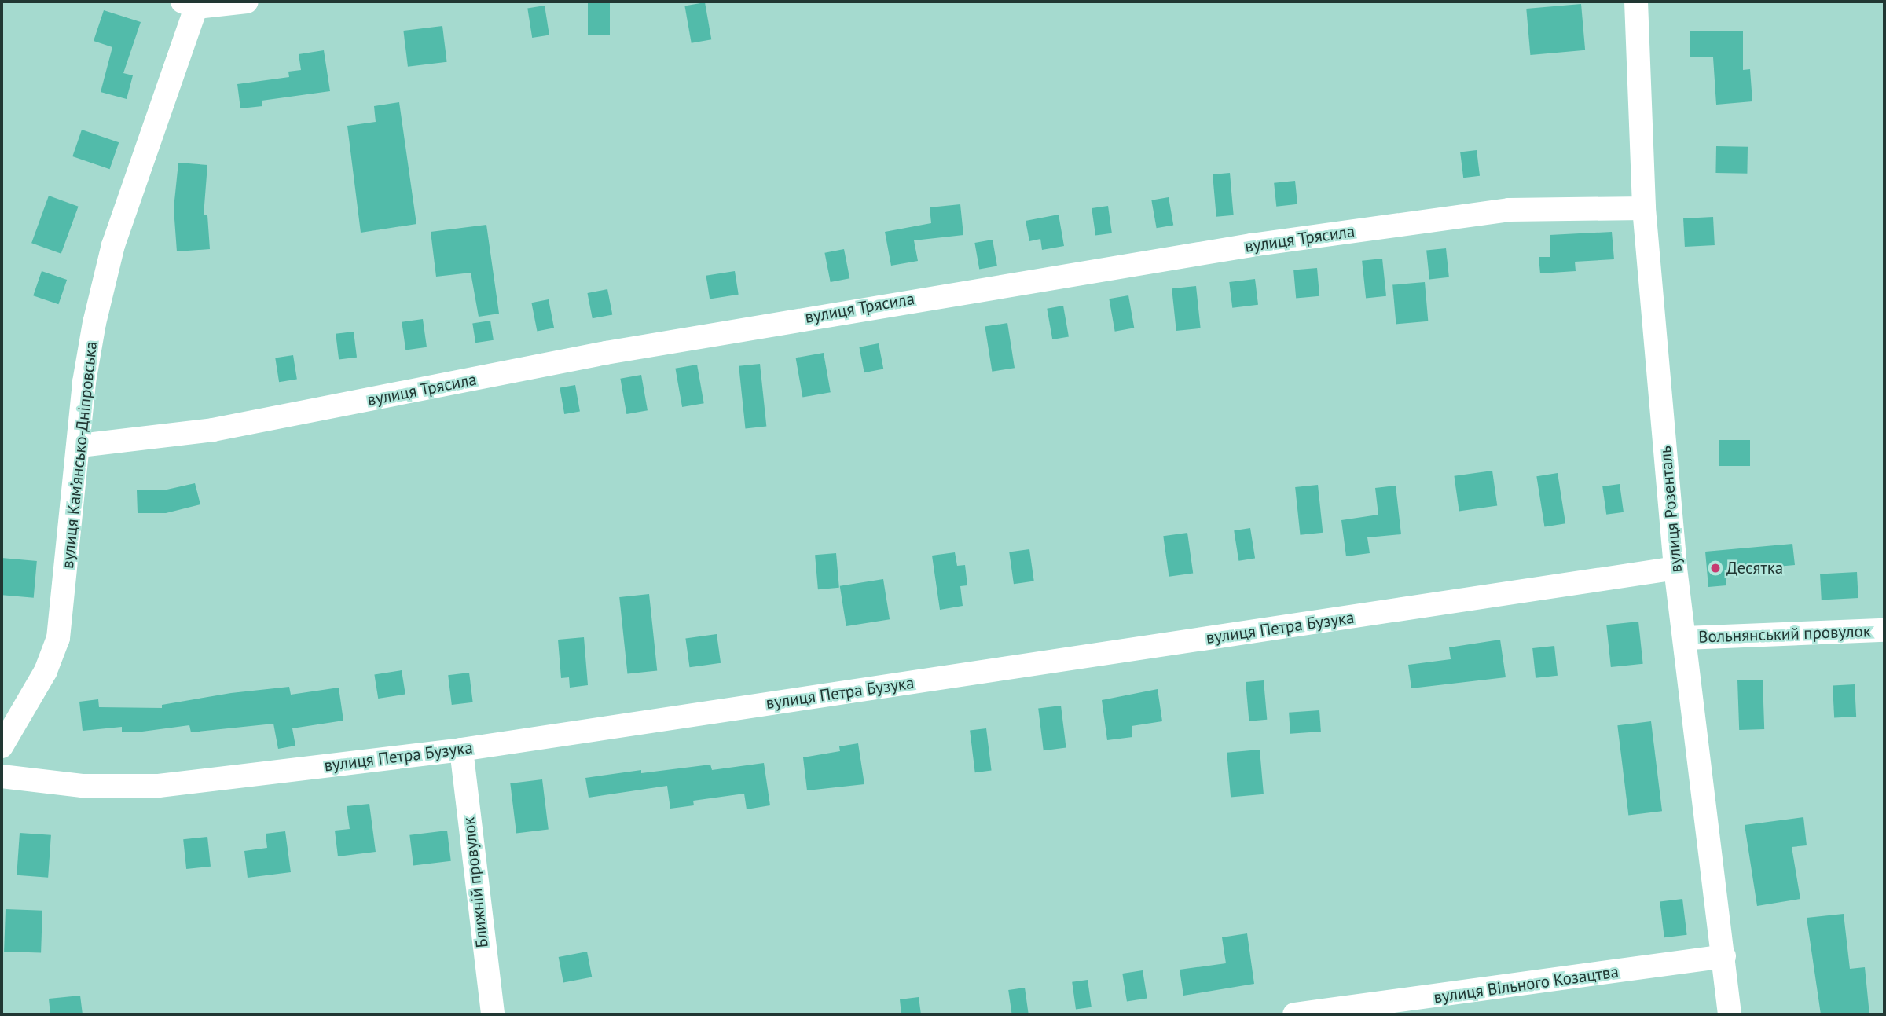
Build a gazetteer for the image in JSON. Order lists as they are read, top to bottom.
{
  "streets": {
    "street": [
      "вулиця Трясила",
      "вулиця Кам’янсько-Дніпровська",
      "вулиця Розенталь",
      "вулиця Петра Бузука",
      "Вольнянський провулок",
      "Ближній провулок",
      "вулиця Вільного Козацтва"
    ]
  },
  "crossings": [
    ["вулиця Трясила", "вулиця Кам’янсько-Дніпровська"],
    ["вулиця Трясила", "вулиця Розенталь"],
    ["вулиця Розенталь", "вулиця Петра Бузука"],
    ["вулиця Розенталь", "Вольнянський провулок"],
    ["вулиця Розенталь", "вулиця Вільного Козацтва"],
    ["вулиця Петра Бузука", "Ближній провулок"]
  ],
  "places": ["Десятка"]
}
